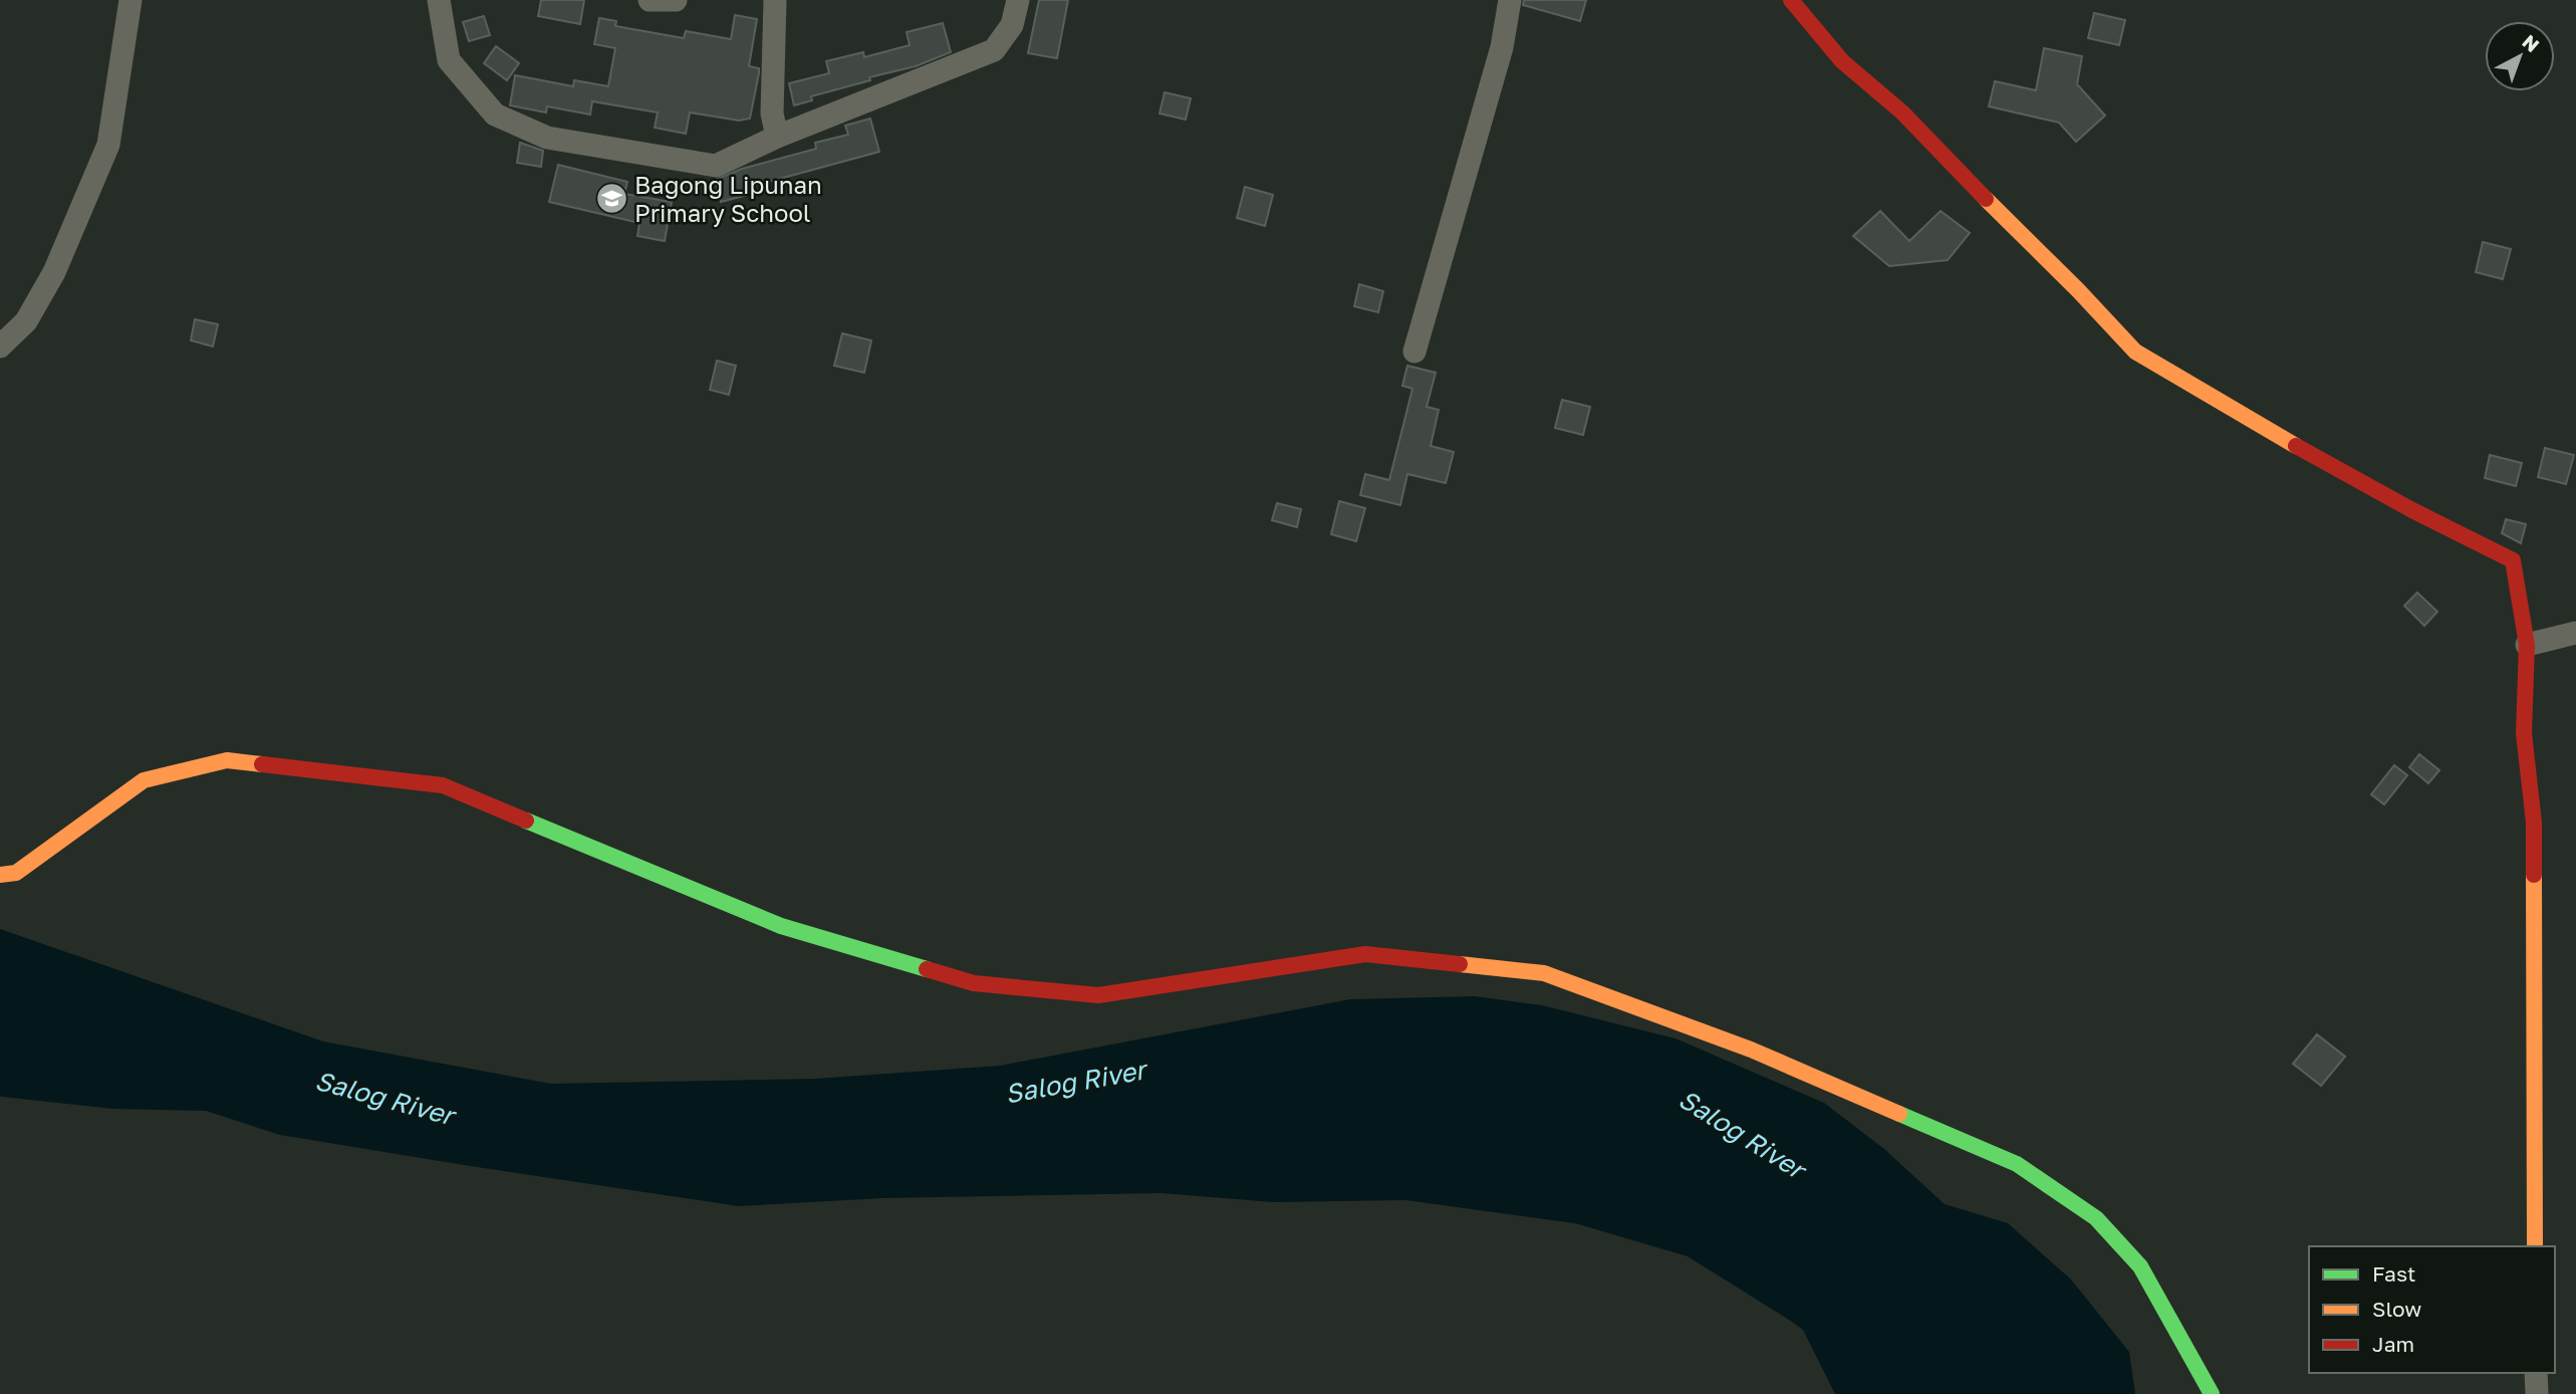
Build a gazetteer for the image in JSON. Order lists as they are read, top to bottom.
{
  "water": ["Salog River"],
  "places": {
    "school or university": ["Bagong Lipunan Primary School"]
  },
  "legend": ["Fast", "Slow", "Jam"],
  "north": "top right"
}
